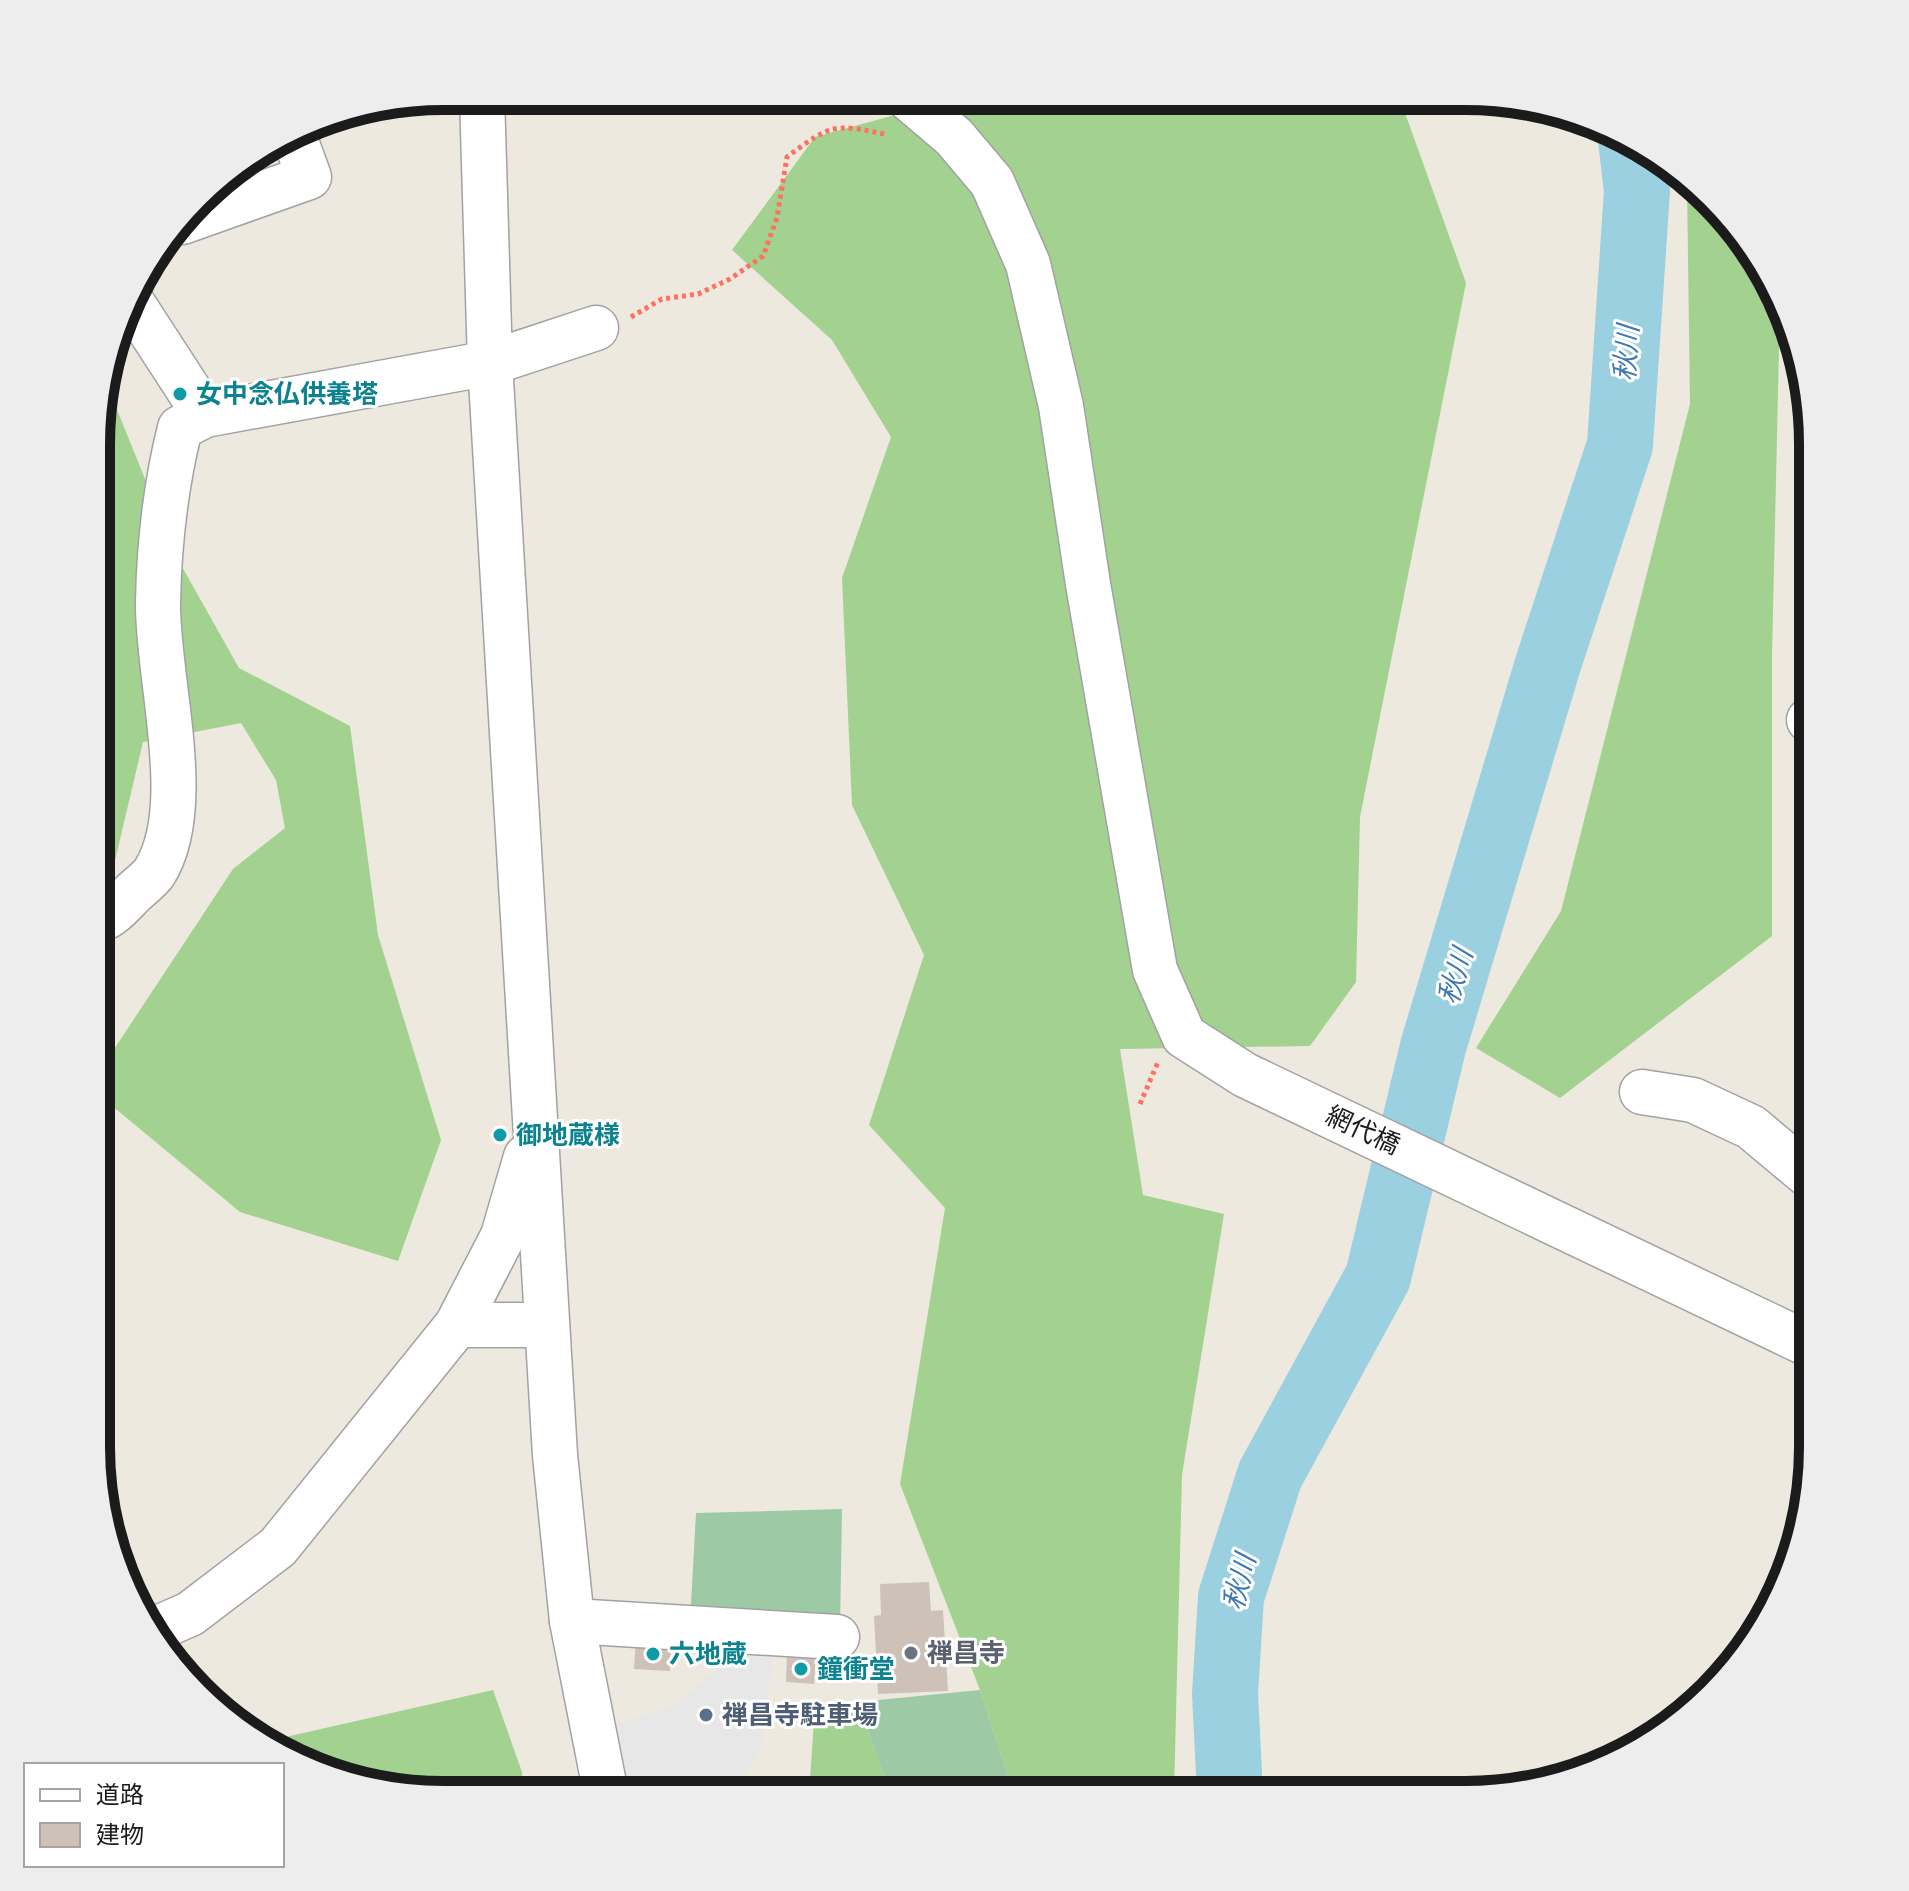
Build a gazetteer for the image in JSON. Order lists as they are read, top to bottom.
{
  "streets": {
    "street": ["網代橋"]
  },
  "water": ["秋川"],
  "places": [
    "女中念仏供養塔",
    "御地蔵様",
    "禅昌寺",
    "六地蔵",
    "鐘衝堂",
    "禅昌寺駐車場"
  ],
  "legend": ["道路", "建物"]
}
